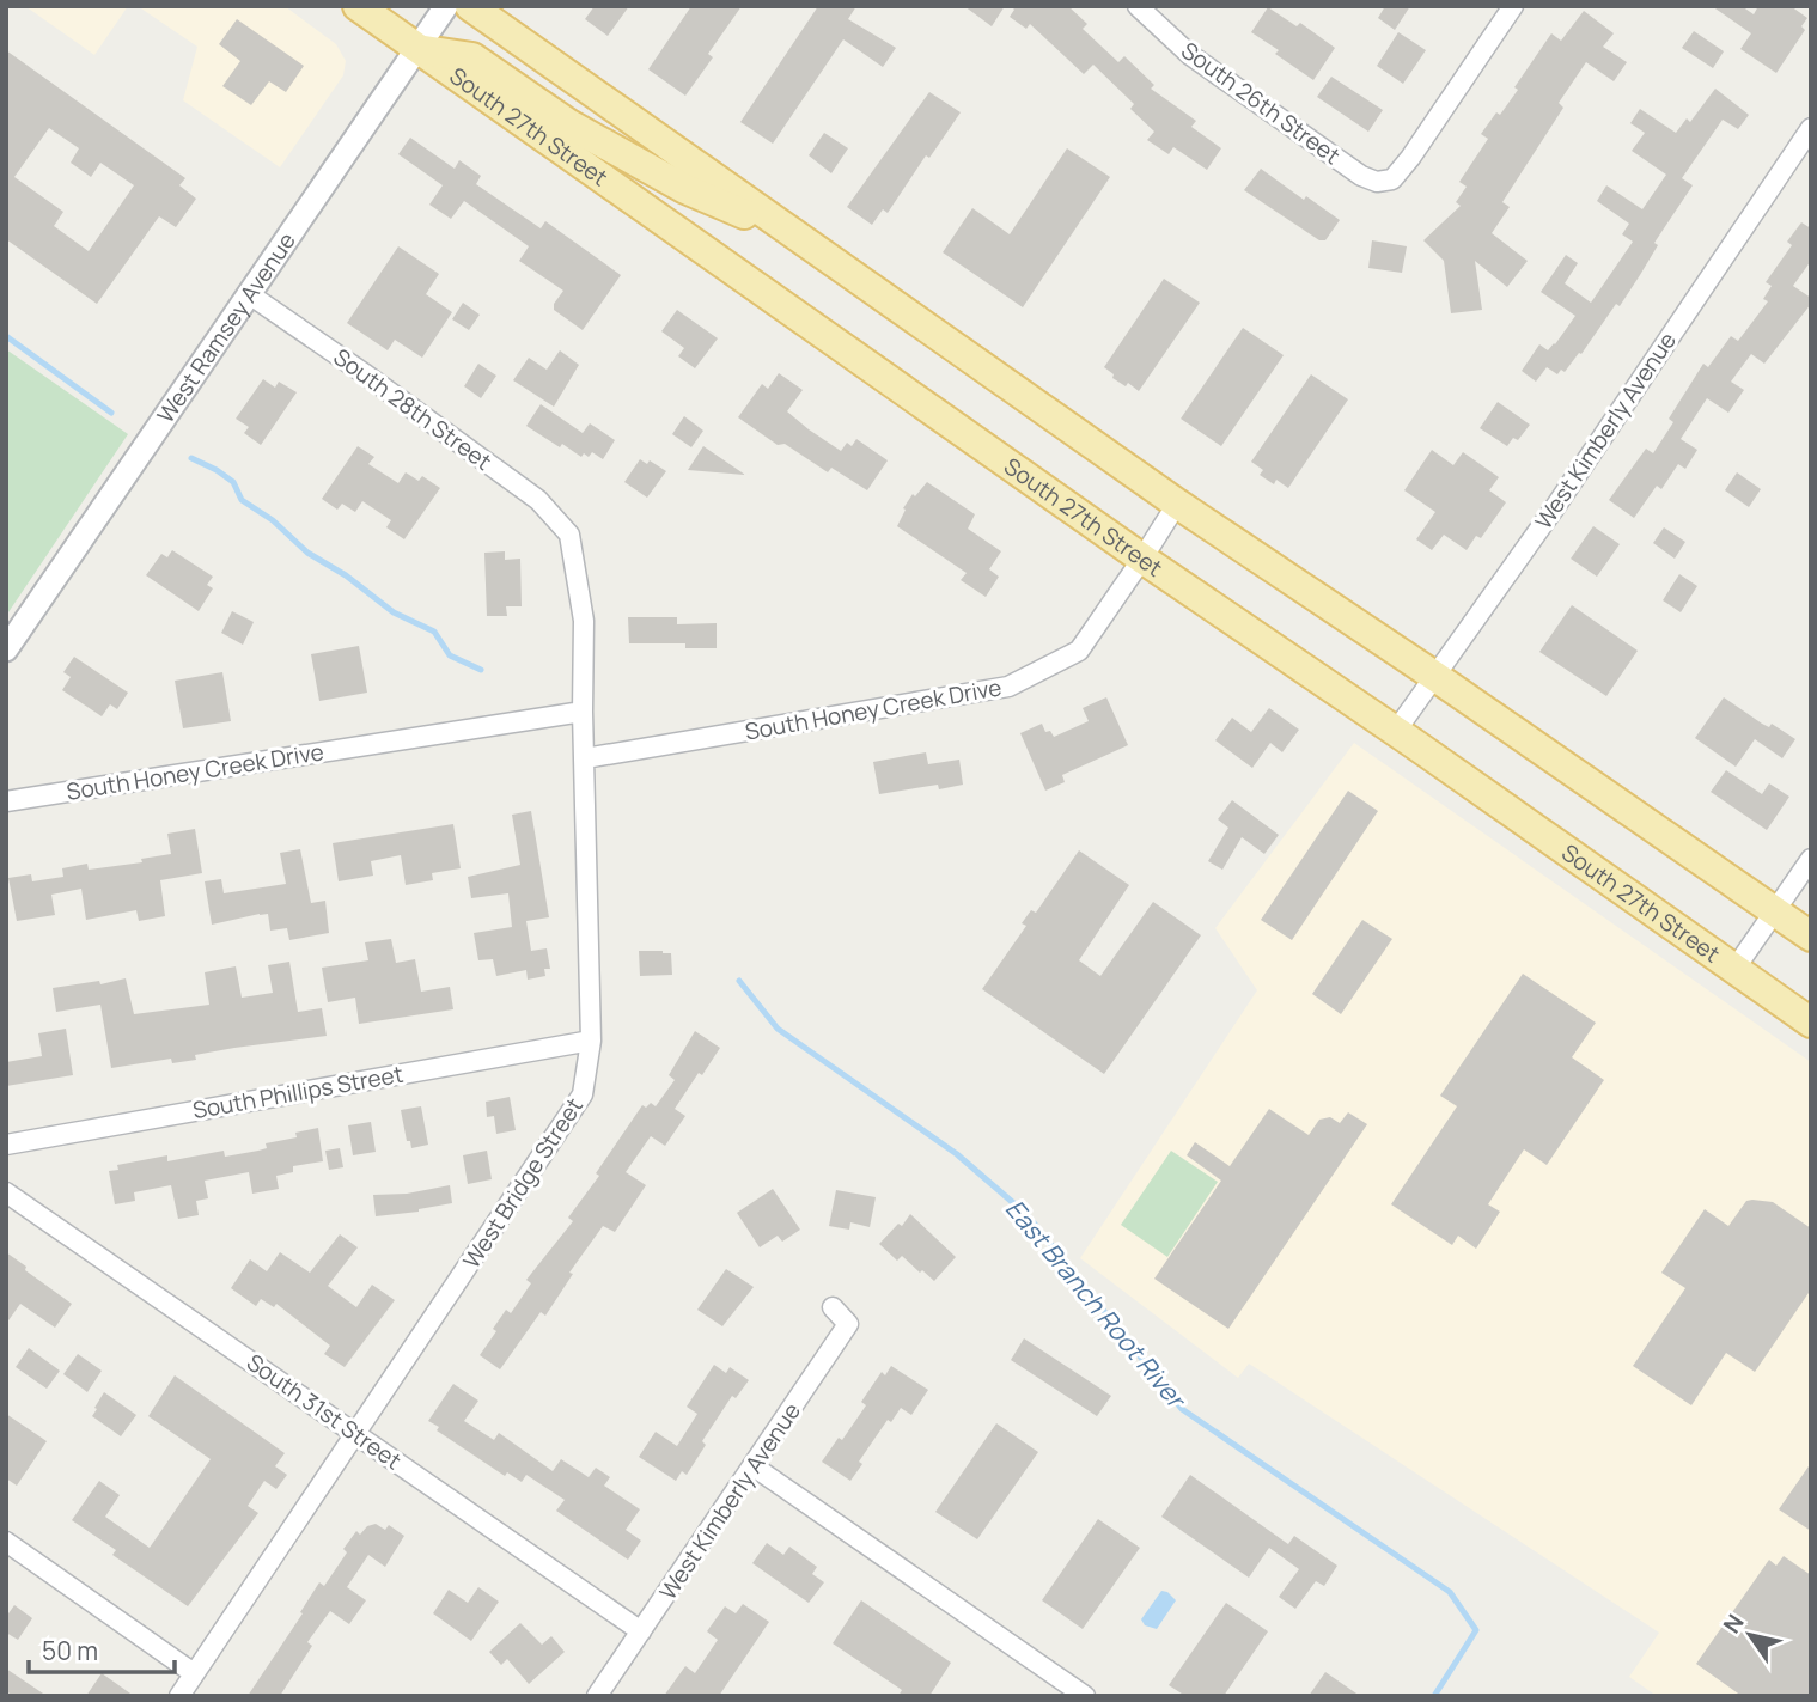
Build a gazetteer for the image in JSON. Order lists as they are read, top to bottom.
{
  "streets": {
    "main road": ["South 27th Street"],
    "street": [
      "South 26th Street",
      "West Ramsey Avenue",
      "South 28th Street",
      "West Kimberly Avenue",
      "South Honey Creek Drive",
      "South Phillips Street",
      "West Bridge Street",
      "South 31st Street"
    ]
  },
  "crossings": [
    ["South 27th Street", "West Ramsey Avenue"],
    ["South 27th Street", "West Kimberly Avenue"],
    ["South 27th Street", "South Honey Creek Drive"],
    ["West Ramsey Avenue", "South 28th Street"],
    ["South 28th Street", "West Bridge Street"],
    ["West Kimberly Avenue", "South 31st Street"],
    ["South Honey Creek Drive", "West Bridge Street"],
    ["South Phillips Street", "West Bridge Street"],
    ["West Bridge Street", "South 31st Street"]
  ],
  "water": ["East Branch Root River"],
  "scale_bar": "50 m",
  "north": "top left"
}
